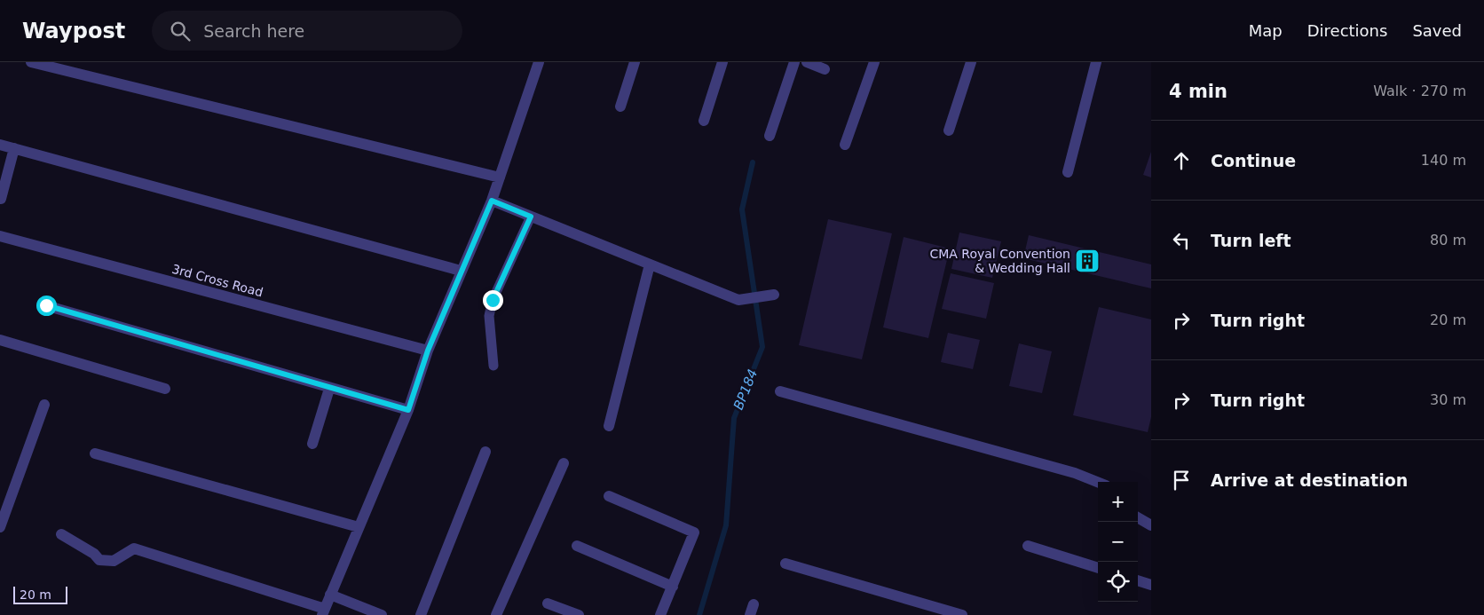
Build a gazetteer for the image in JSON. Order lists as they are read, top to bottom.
{
  "streets": {
    "street": ["3rd Cross Road"]
  },
  "water": ["BP184"],
  "places": {
    "building": ["CMA Royal Convention & Wedding Hall"]
  },
  "scale_bar": "20 m",
  "page": {
    "header": "Waypost",
    "search": "Search here",
    "nav": ["Map", "Directions", "Saved"],
    "heading": ["4 min", "Walk · 270 m"],
    "list": [
      ["Continue", "140 m"],
      ["Turn left", "80 m"],
      ["Turn right", "20 m"],
      ["Turn right", "30 m"],
      "Arrive at destination"
    ],
    "map_buttons": ["+", "−"],
    "scale": "20 m"
  }
}
